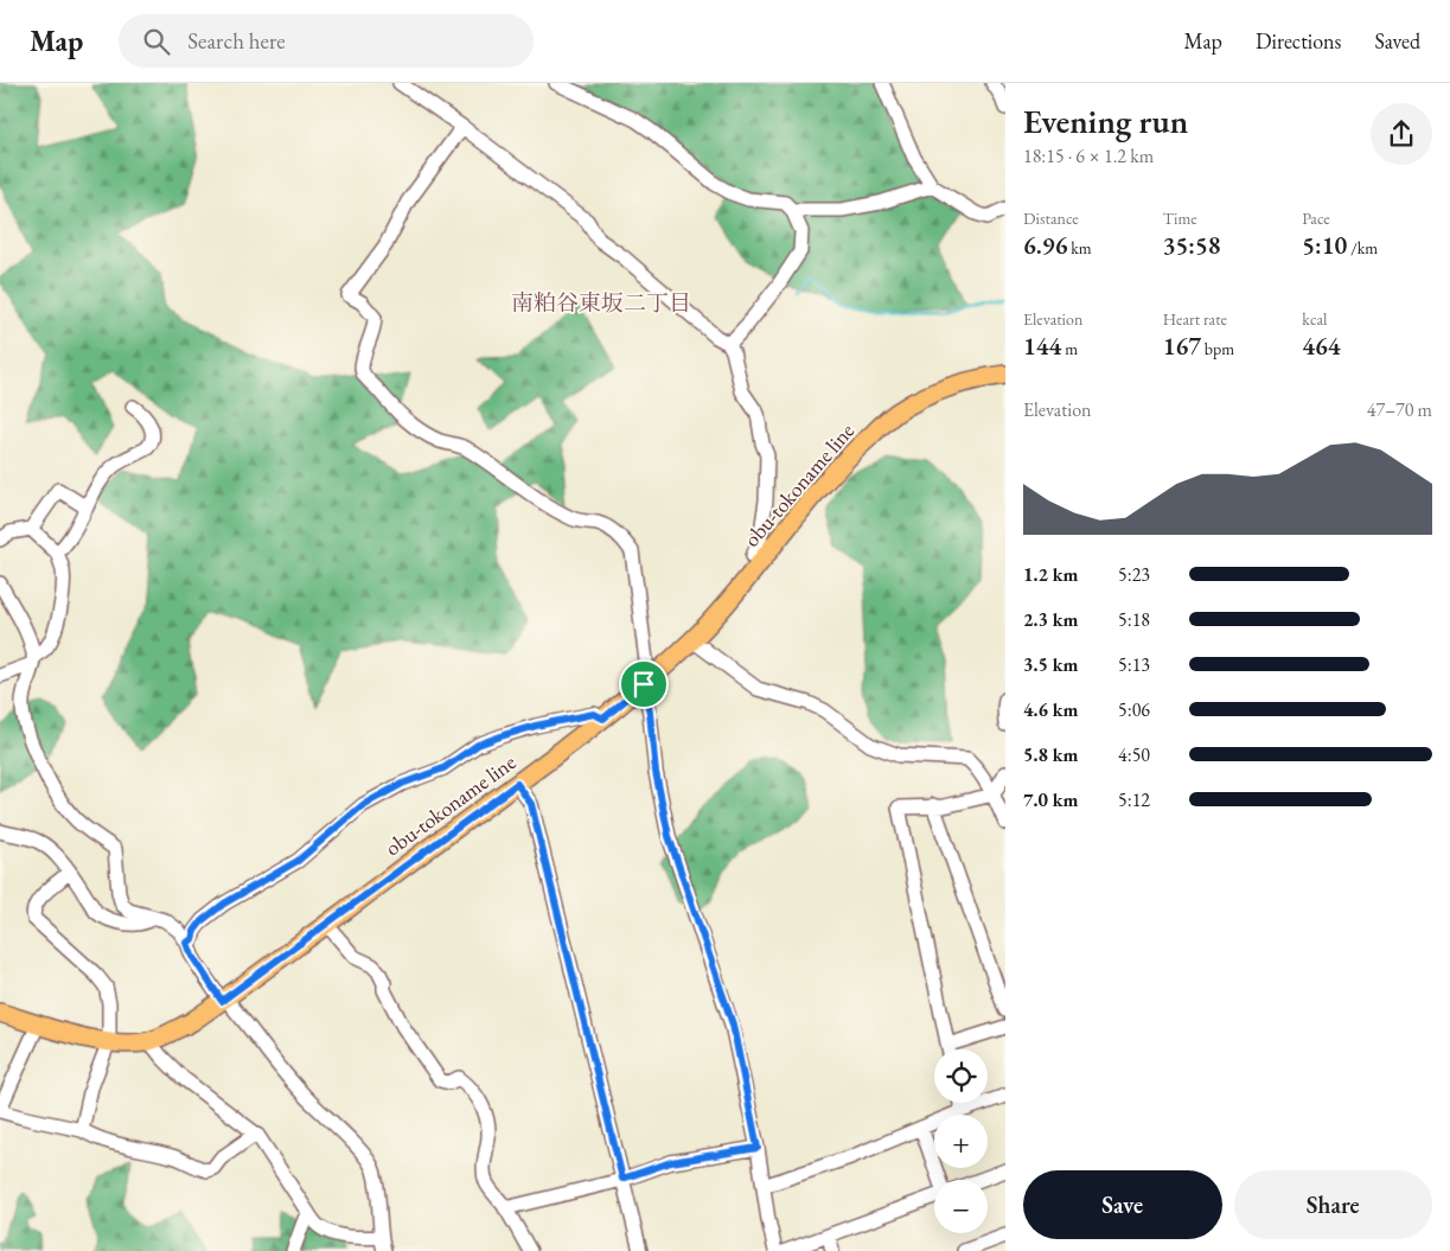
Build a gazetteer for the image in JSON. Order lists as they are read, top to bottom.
{
  "streets": {
    "main road": ["obu-tokoname line"]
  },
  "districts": ["南粕谷東坂二丁目"],
  "page": {
    "header": "Map",
    "search": "Search here",
    "nav": ["Map", "Directions", "Saved"],
    "heading": ["Evening run", "18:15 · 6 × 1.2 km"],
    "stats": [
      ["Distance", "6.96 km"],
      ["Time", "35:58"],
      ["Pace", "5:10 /km"],
      ["Elevation", "144 m"],
      ["Heart rate", "167 bpm"],
      ["kcal", "464"]
    ],
    "chart": ["Elevation", "47–70 m"],
    "list": [
      {
        "name": "1.2 km",
        "note": "5:23"
      },
      {
        "name": "2.3 km",
        "note": "5:18"
      },
      {
        "name": "3.5 km",
        "note": "5:13"
      },
      {
        "name": "4.6 km",
        "note": "5:06"
      },
      {
        "name": "5.8 km",
        "note": "4:50"
      },
      {
        "name": "7.0 km",
        "note": "5:12"
      }
    ],
    "map_buttons": ["+", "−"],
    "buttons": ["Save", "Share"]
  }
}
